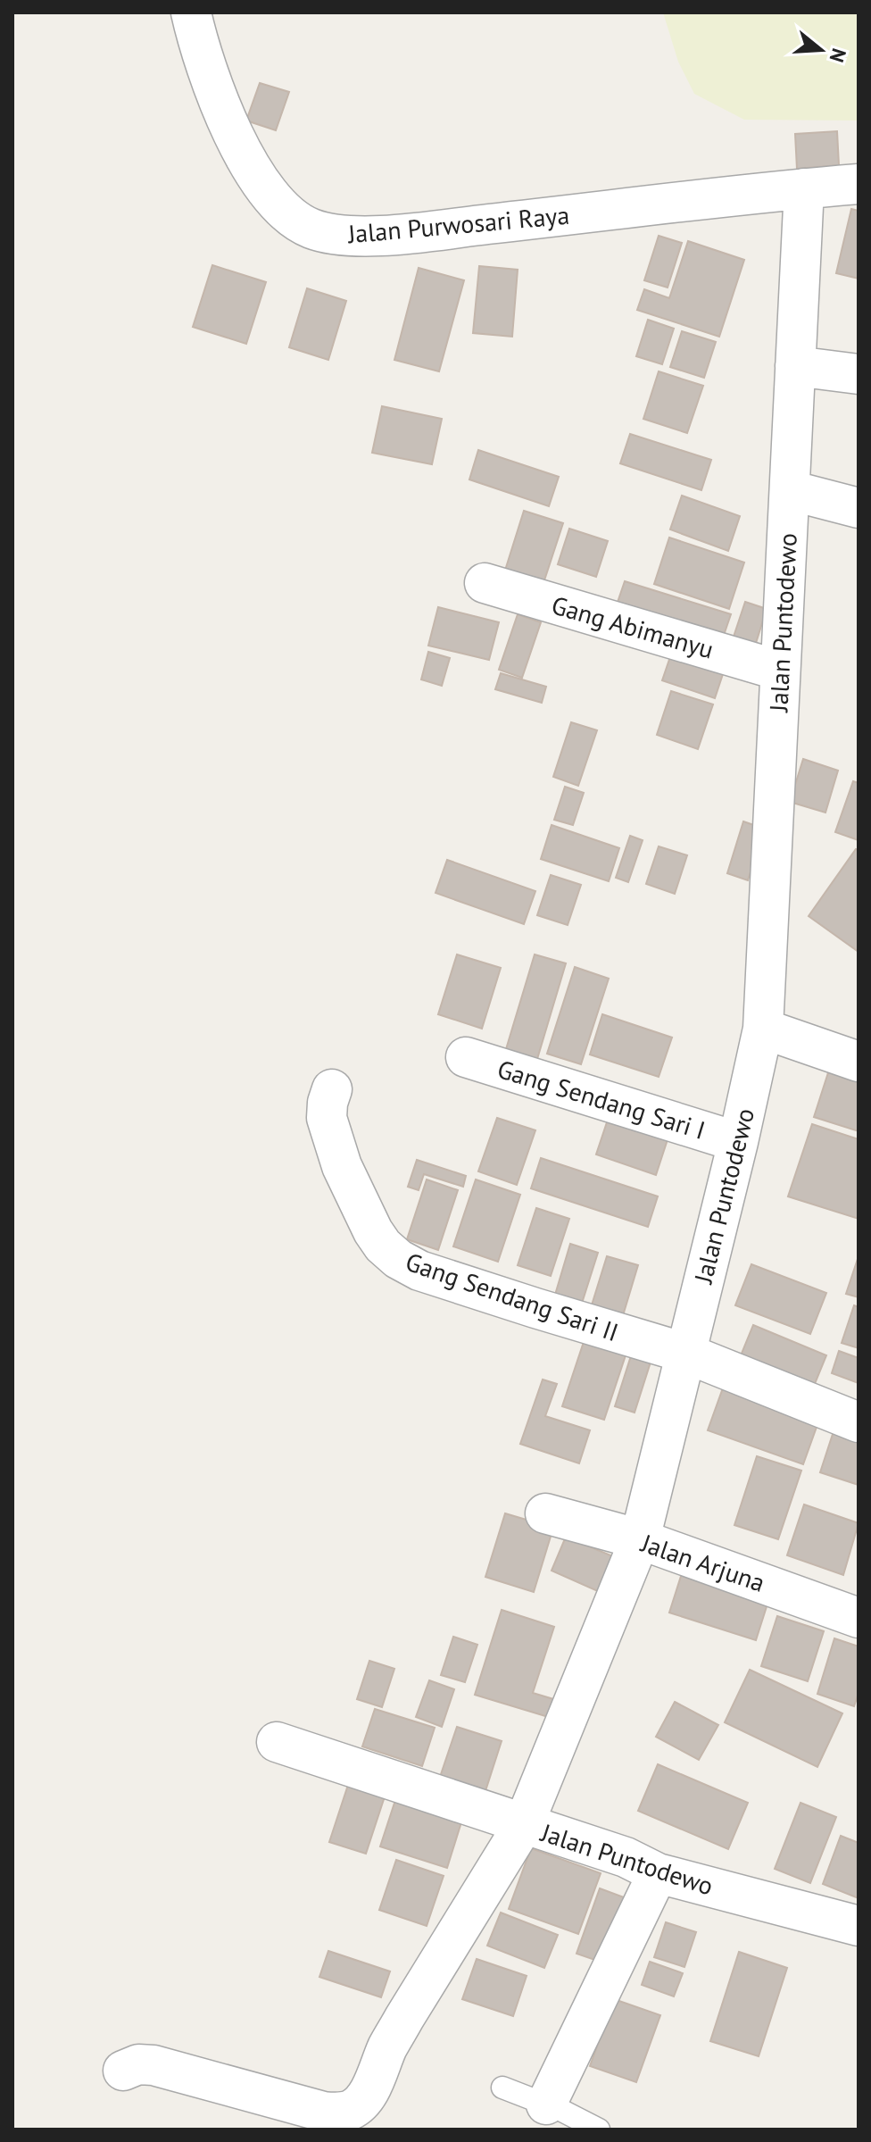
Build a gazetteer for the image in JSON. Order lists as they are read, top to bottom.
{
  "streets": {
    "street": [
      "Jalan Purwosari Raya",
      "Jalan Puntodewo",
      "Gang Abimanyu",
      "Gang Sendang Sari I",
      "Gang Sendang Sari II",
      "Jalan Arjuna"
    ]
  },
  "crossings": [
    ["Jalan Purwosari Raya", "Jalan Puntodewo"],
    ["Jalan Puntodewo", "Gang Abimanyu"],
    ["Jalan Puntodewo", "Gang Sendang Sari I"],
    ["Jalan Puntodewo", "Gang Sendang Sari II"],
    ["Jalan Puntodewo", "Jalan Arjuna"]
  ],
  "north": "right"
}
